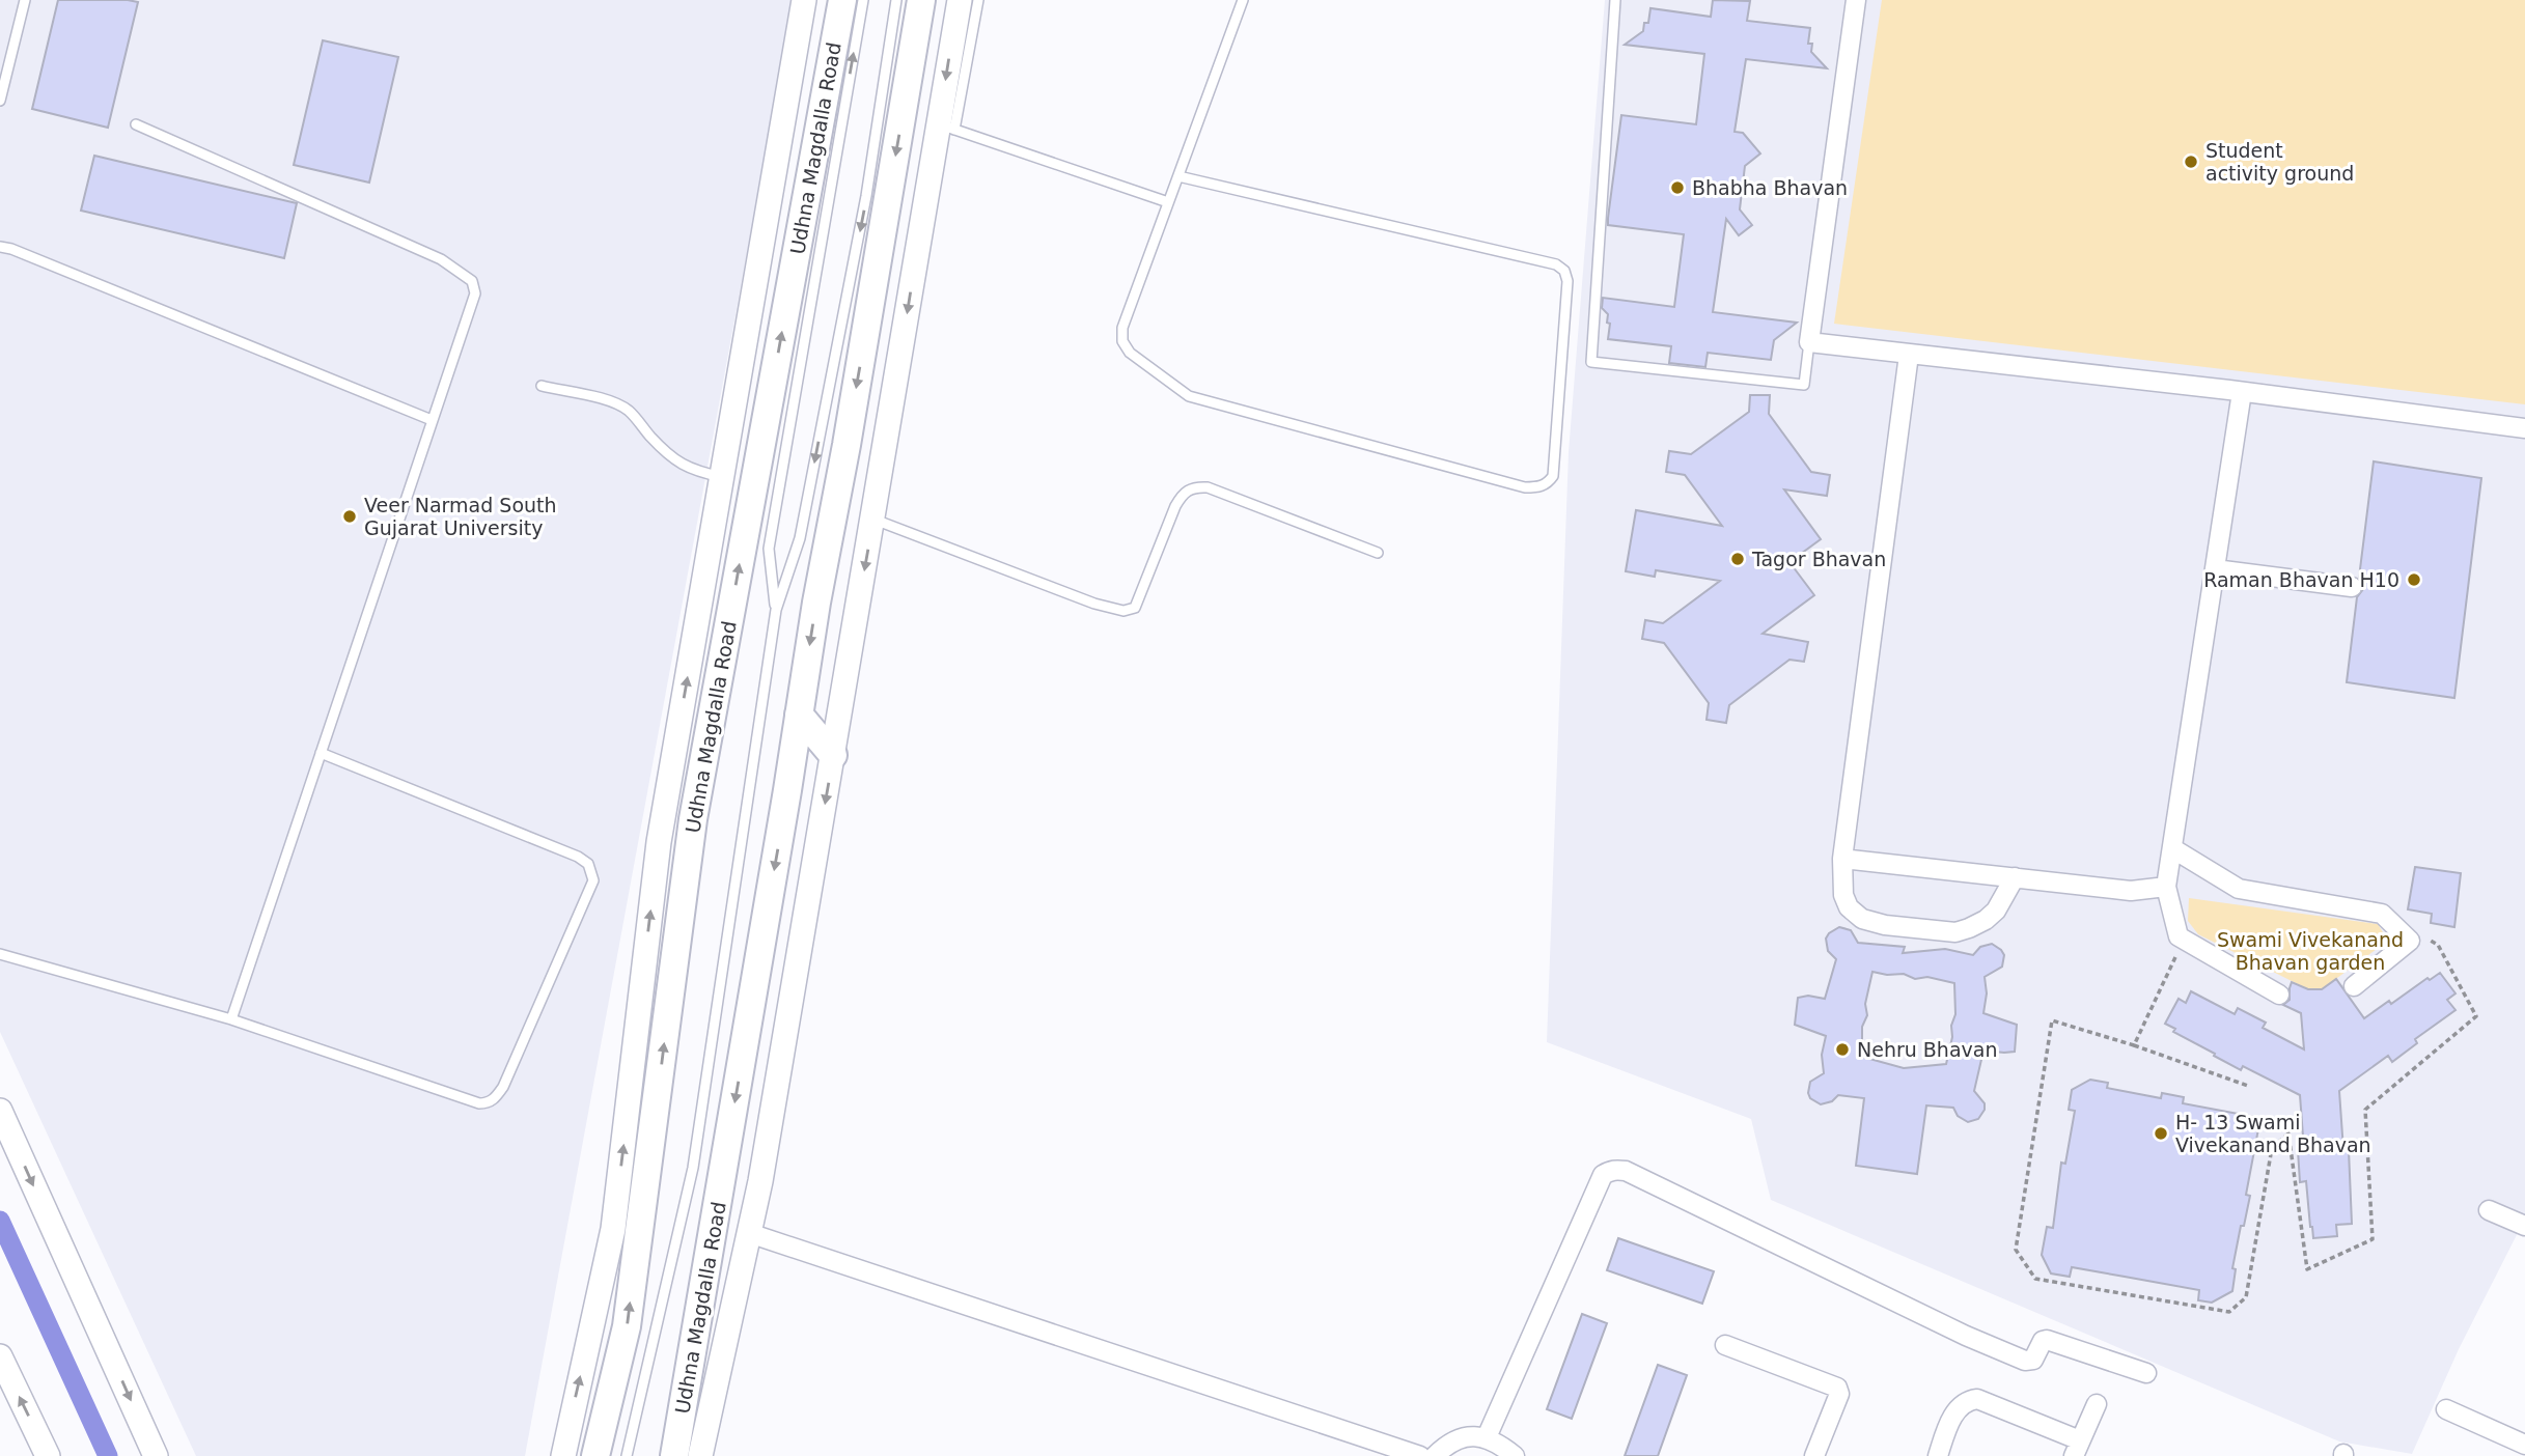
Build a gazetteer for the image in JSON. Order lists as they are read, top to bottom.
{
  "streets": {
    "main road": ["Udhna Magdalla Road"]
  },
  "parks": ["Swami Vivekanand Bhavan garden"],
  "places": [
    "Student activity ground",
    "Bhabha Bhavan",
    "Veer Narmad South Gujarat University",
    "Tagor Bhavan",
    "Raman Bhavan H10",
    "Nehru Bhavan",
    "H- 13 Swami Vivekanand Bhavan"
  ]
}
